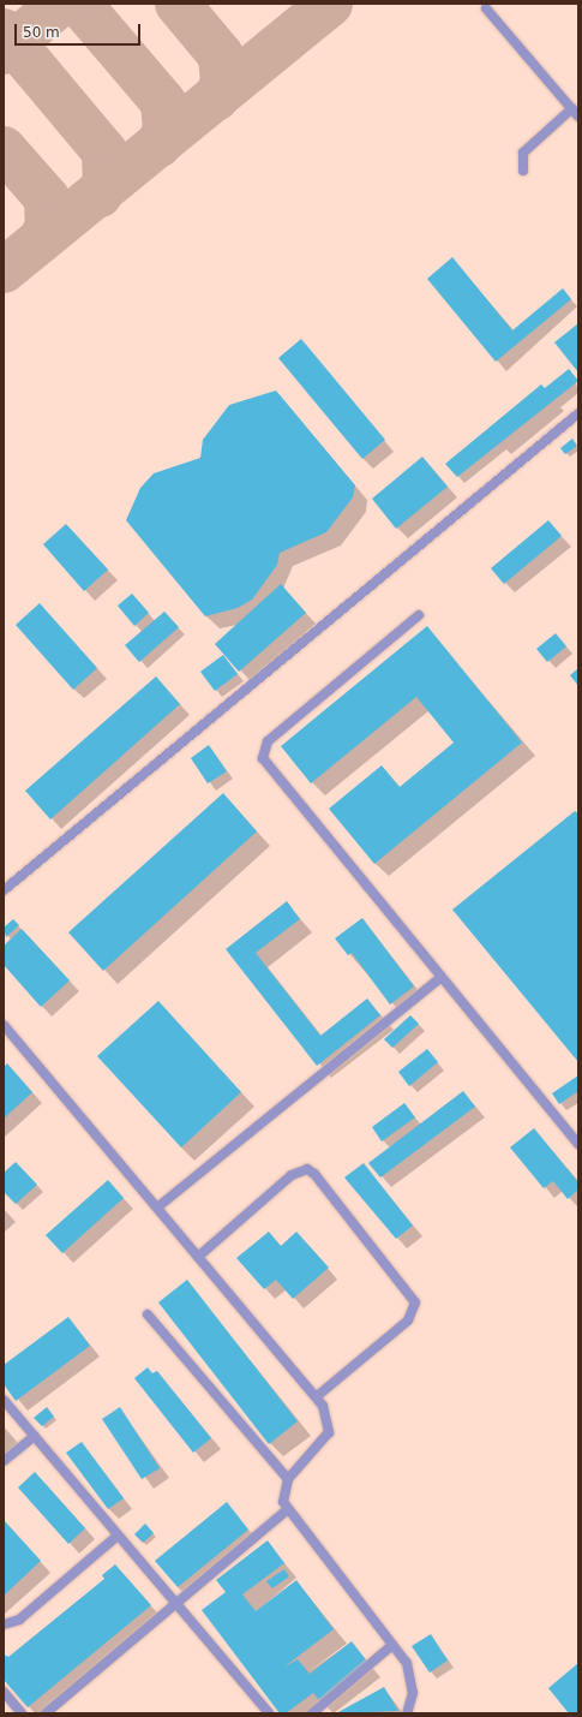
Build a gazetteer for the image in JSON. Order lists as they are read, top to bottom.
{
  "scale_bar": "50 m"
}
